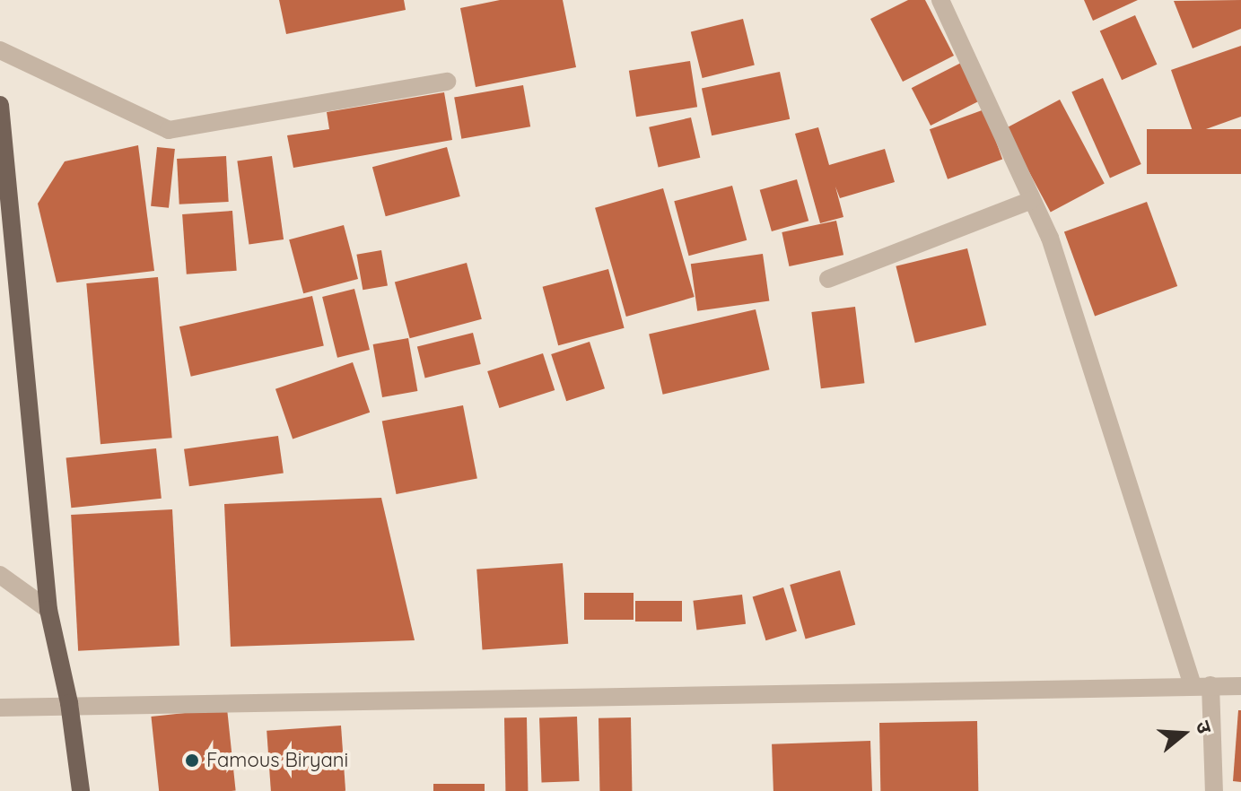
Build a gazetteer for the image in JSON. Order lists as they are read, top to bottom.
{
  "places": ["Famous Biryani"],
  "north": "right"
}
